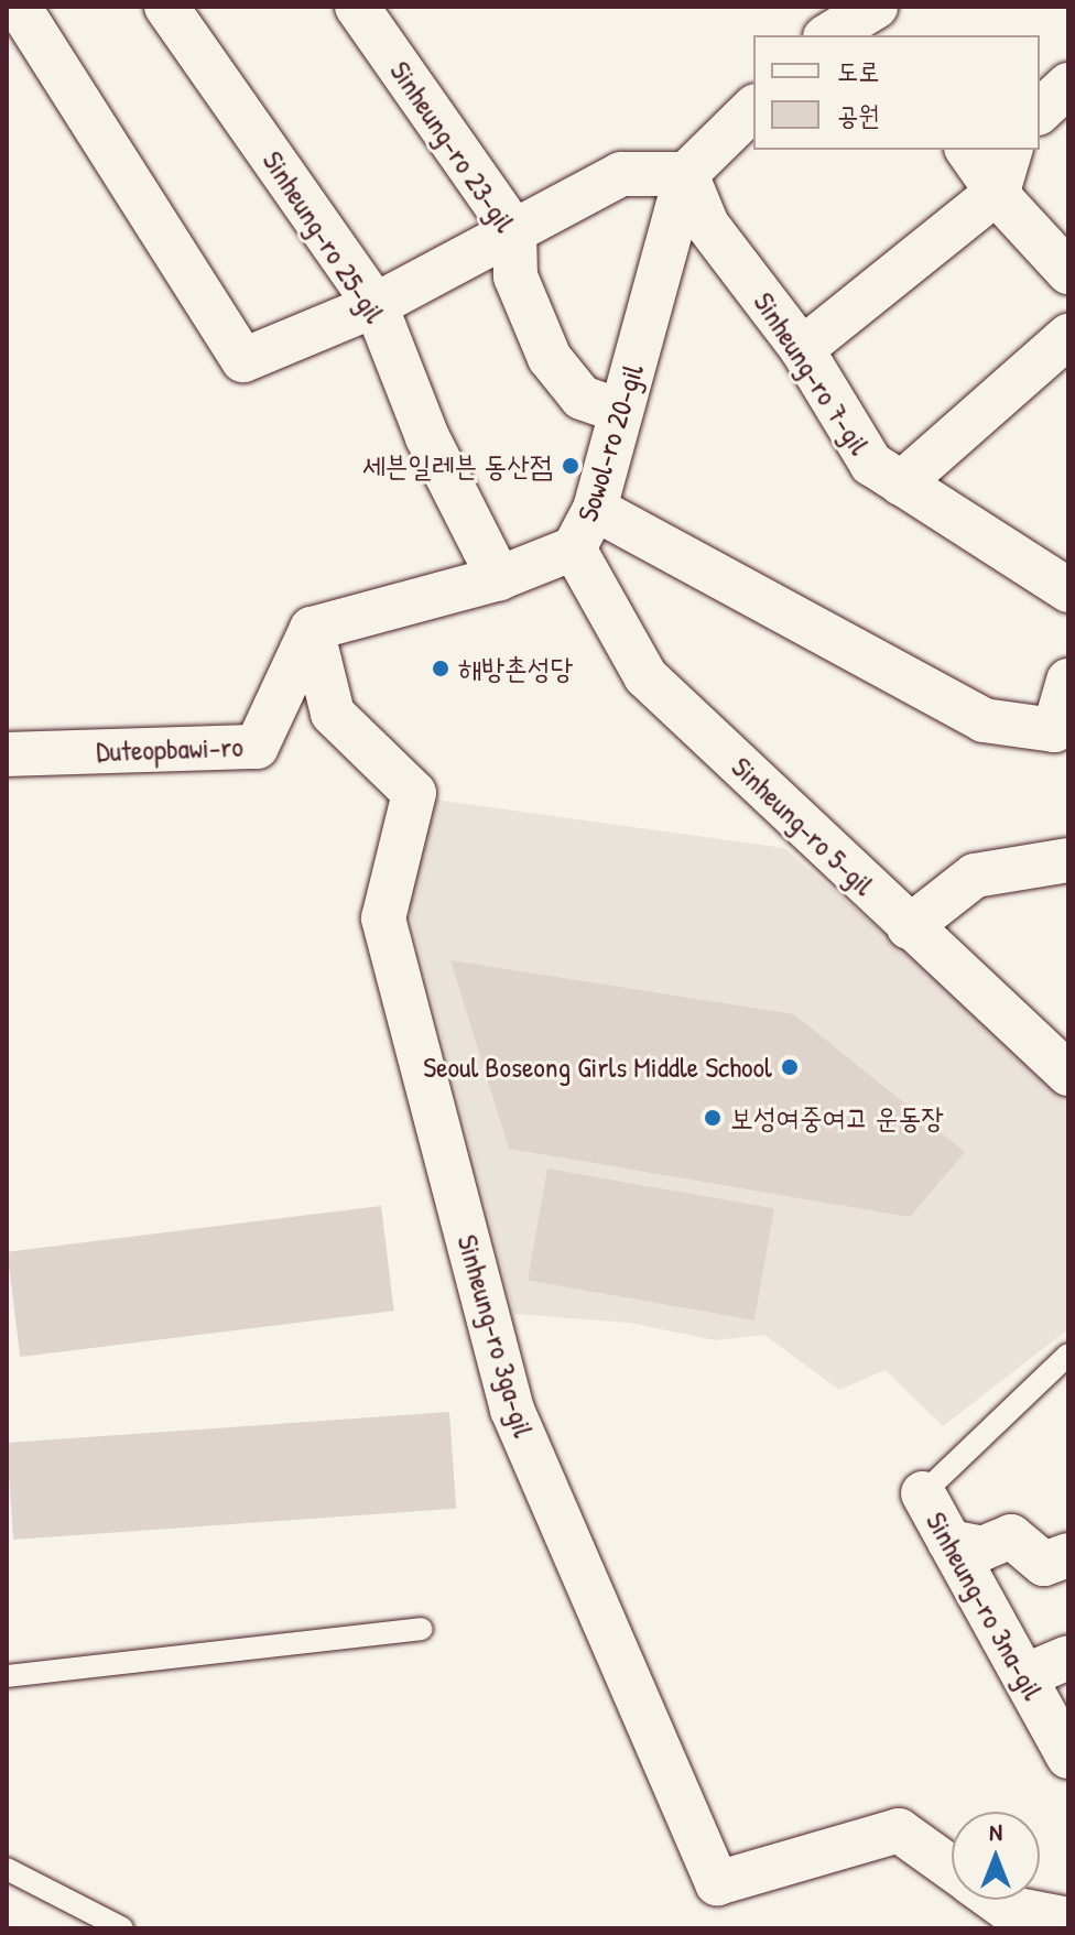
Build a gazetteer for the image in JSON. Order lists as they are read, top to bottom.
{
  "streets": {
    "street": [
      "Sinheung-ro 23-gil",
      "Sinheung-ro 25-gil",
      "Sinheung-ro 7-gil",
      "Sowol-ro 20-gil",
      "Duteopbawi-ro",
      "Sinheung-ro 5-gil",
      "Sinheung-ro 3ga-gil",
      "Sinheung-ro 3na-gil"
    ]
  },
  "crossings": [
    ["Sinheung-ro 23-gil", "Sowol-ro 20-gil"],
    ["Sinheung-ro 25-gil", "Sowol-ro 20-gil"],
    ["Sinheung-ro 7-gil", "Sowol-ro 20-gil"],
    ["Sowol-ro 20-gil", "Duteopbawi-ro"],
    ["Sowol-ro 20-gil", "Sinheung-ro 5-gil"],
    ["Sowol-ro 20-gil", "Sinheung-ro 3ga-gil"],
    ["Duteopbawi-ro", "Sinheung-ro 3ga-gil"]
  ],
  "places": [
    "세븐일레븐 동산점",
    "해방촌성당",
    "Seoul Boseong Girls Middle School",
    "보성여중여고 운동장"
  ],
  "legend": ["도로", "공원"],
  "north": "top"
}
